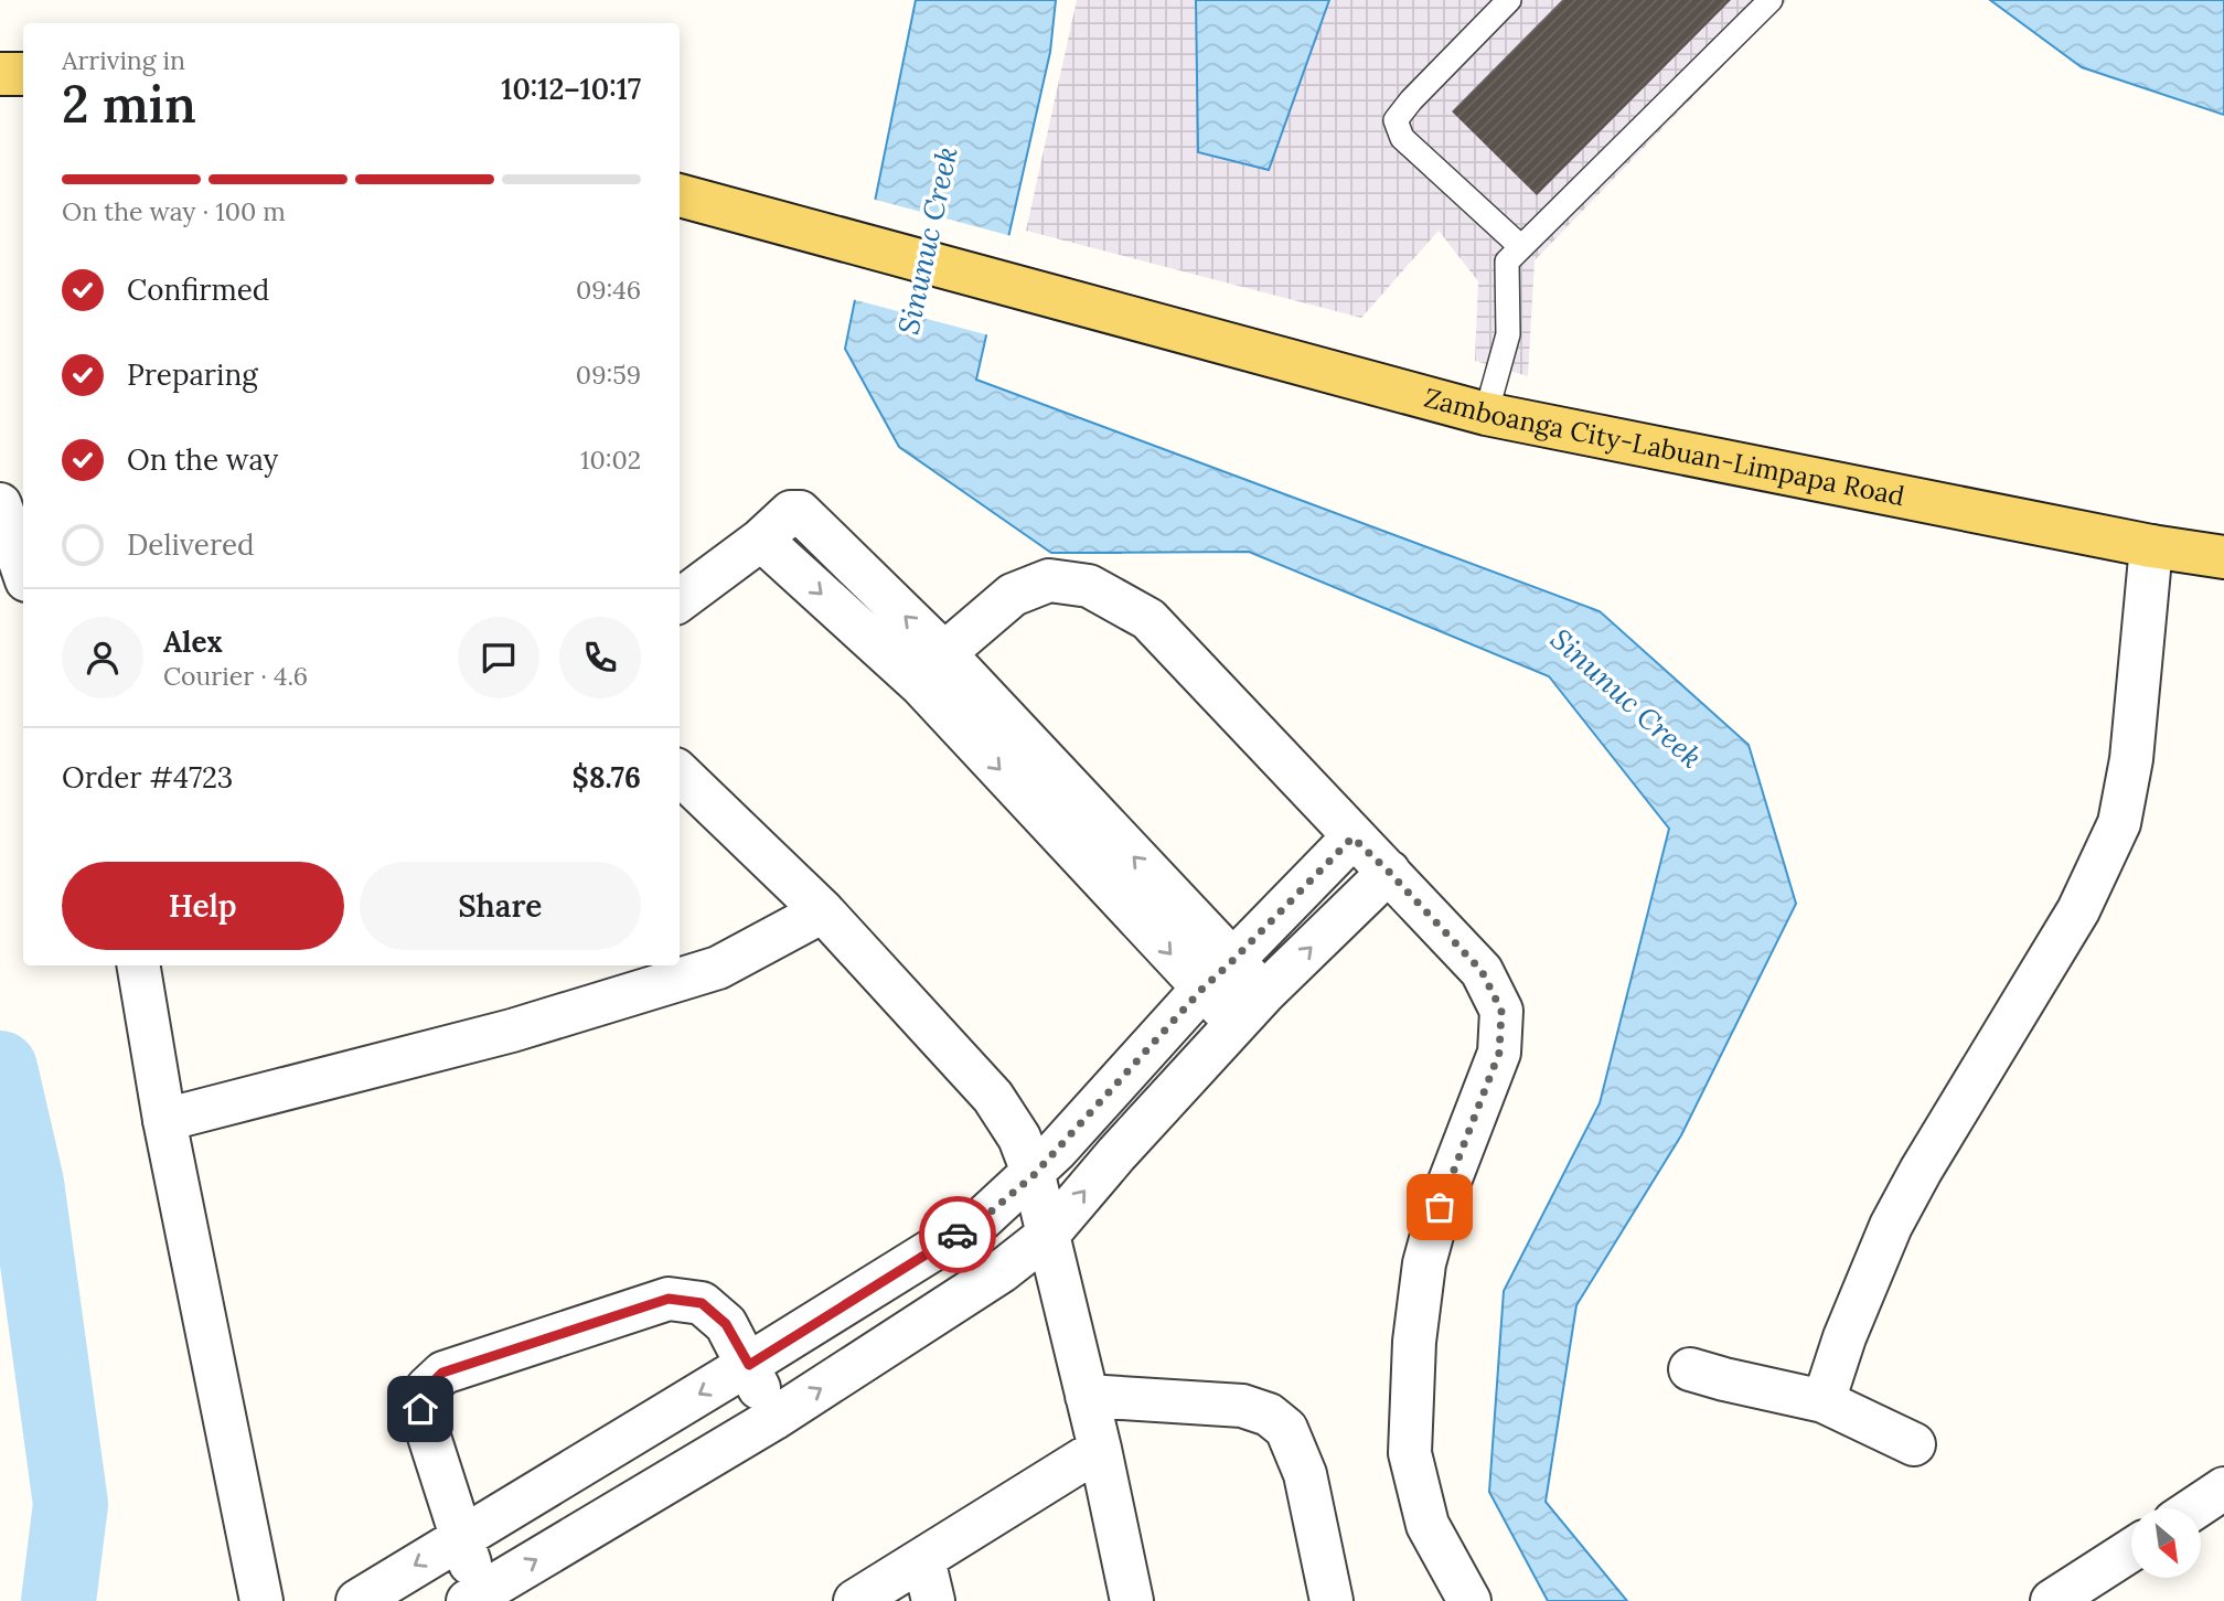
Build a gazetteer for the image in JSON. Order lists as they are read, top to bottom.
{
  "streets": {
    "main road": ["Zamboanga City-Labuan-Limpapa Road"]
  },
  "water": ["Sinunuc Creek"],
  "north": "bottom right",
  "page": {
    "heading": ["2 min", "Arriving in", "10:12–10:17"],
    "panel": [
      "Alex",
      "Courier · 4.6",
      "Order #4723",
      "$8.76"
    ],
    "bar": "On the way · 100 m",
    "list": [
      ["Confirmed", "09:46"],
      ["Preparing", "09:59"],
      ["On the way", "10:02"],
      "Delivered"
    ],
    "buttons": ["Help", "Share"]
  }
}
